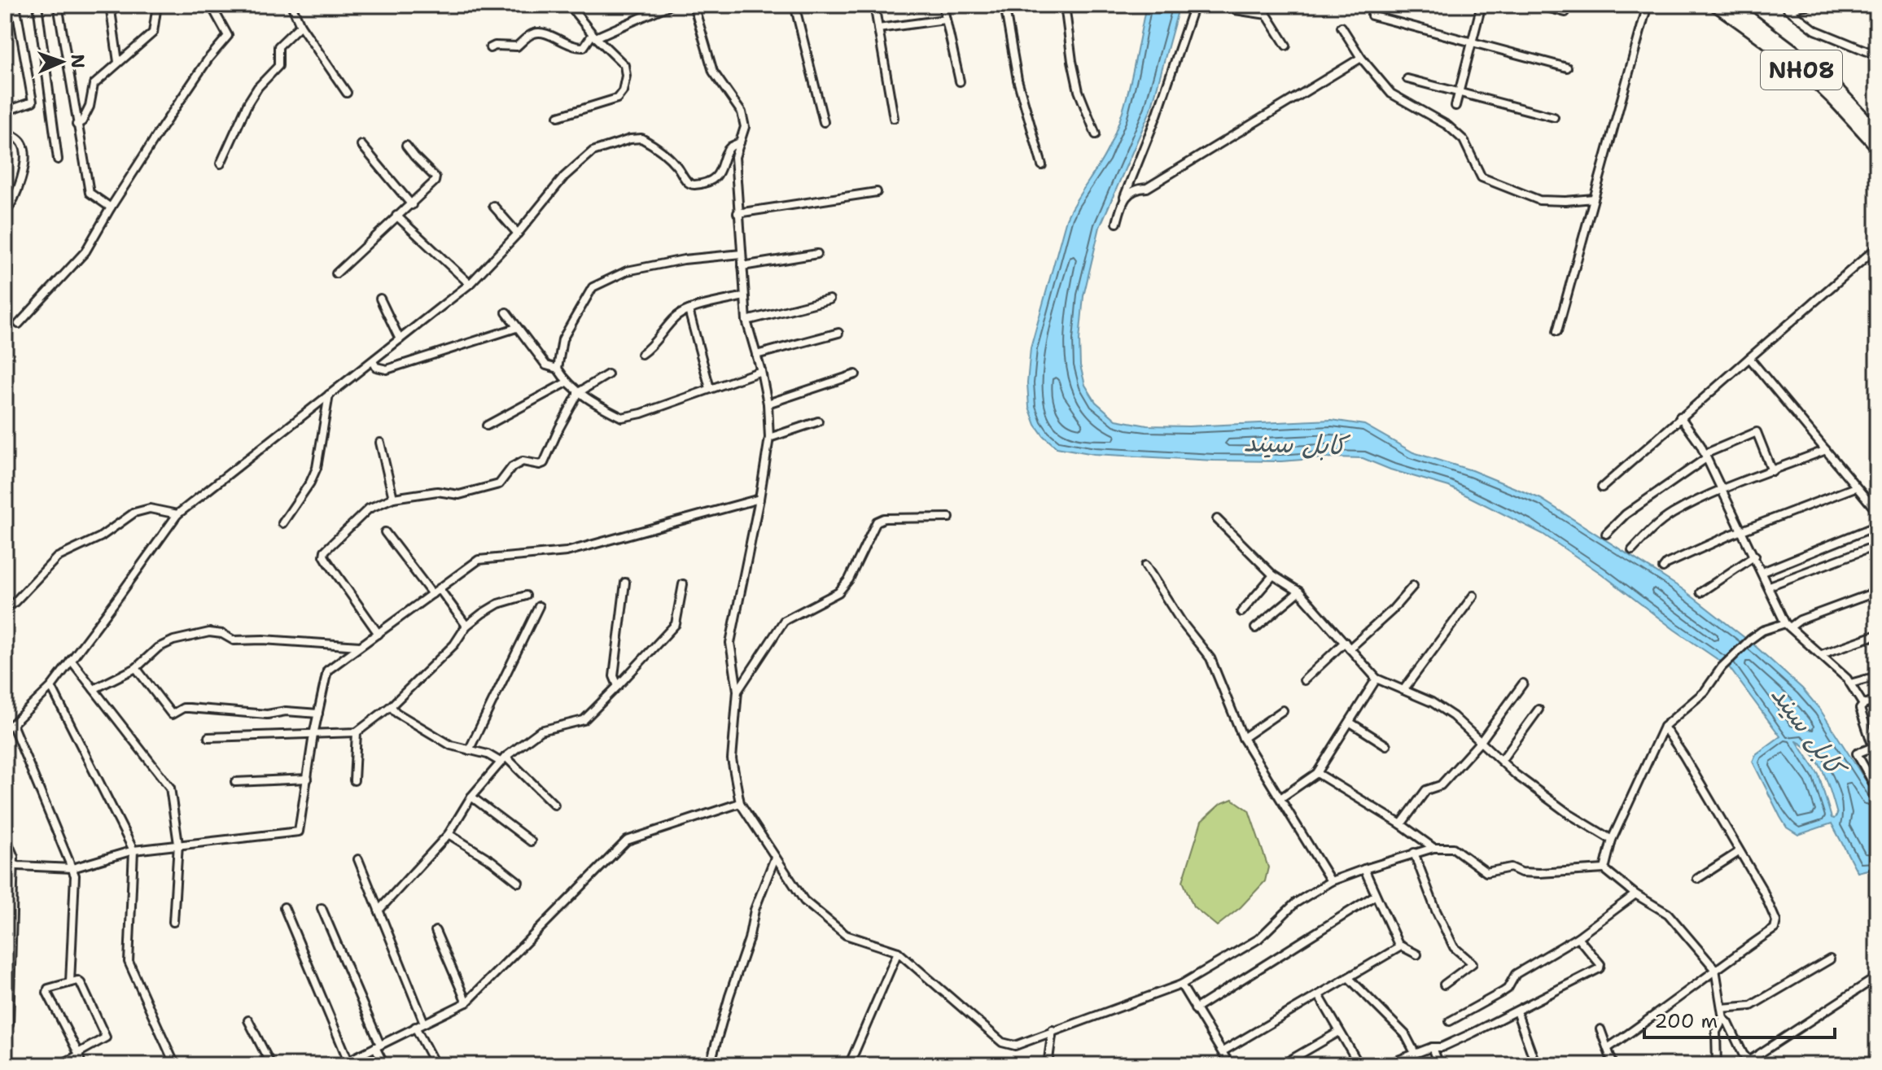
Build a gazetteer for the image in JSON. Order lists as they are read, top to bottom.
{
  "streets": {
    "highway": ["NH08"]
  },
  "water": ["کابل سيند"],
  "scale_bar": "200 m",
  "north": "right"
}
